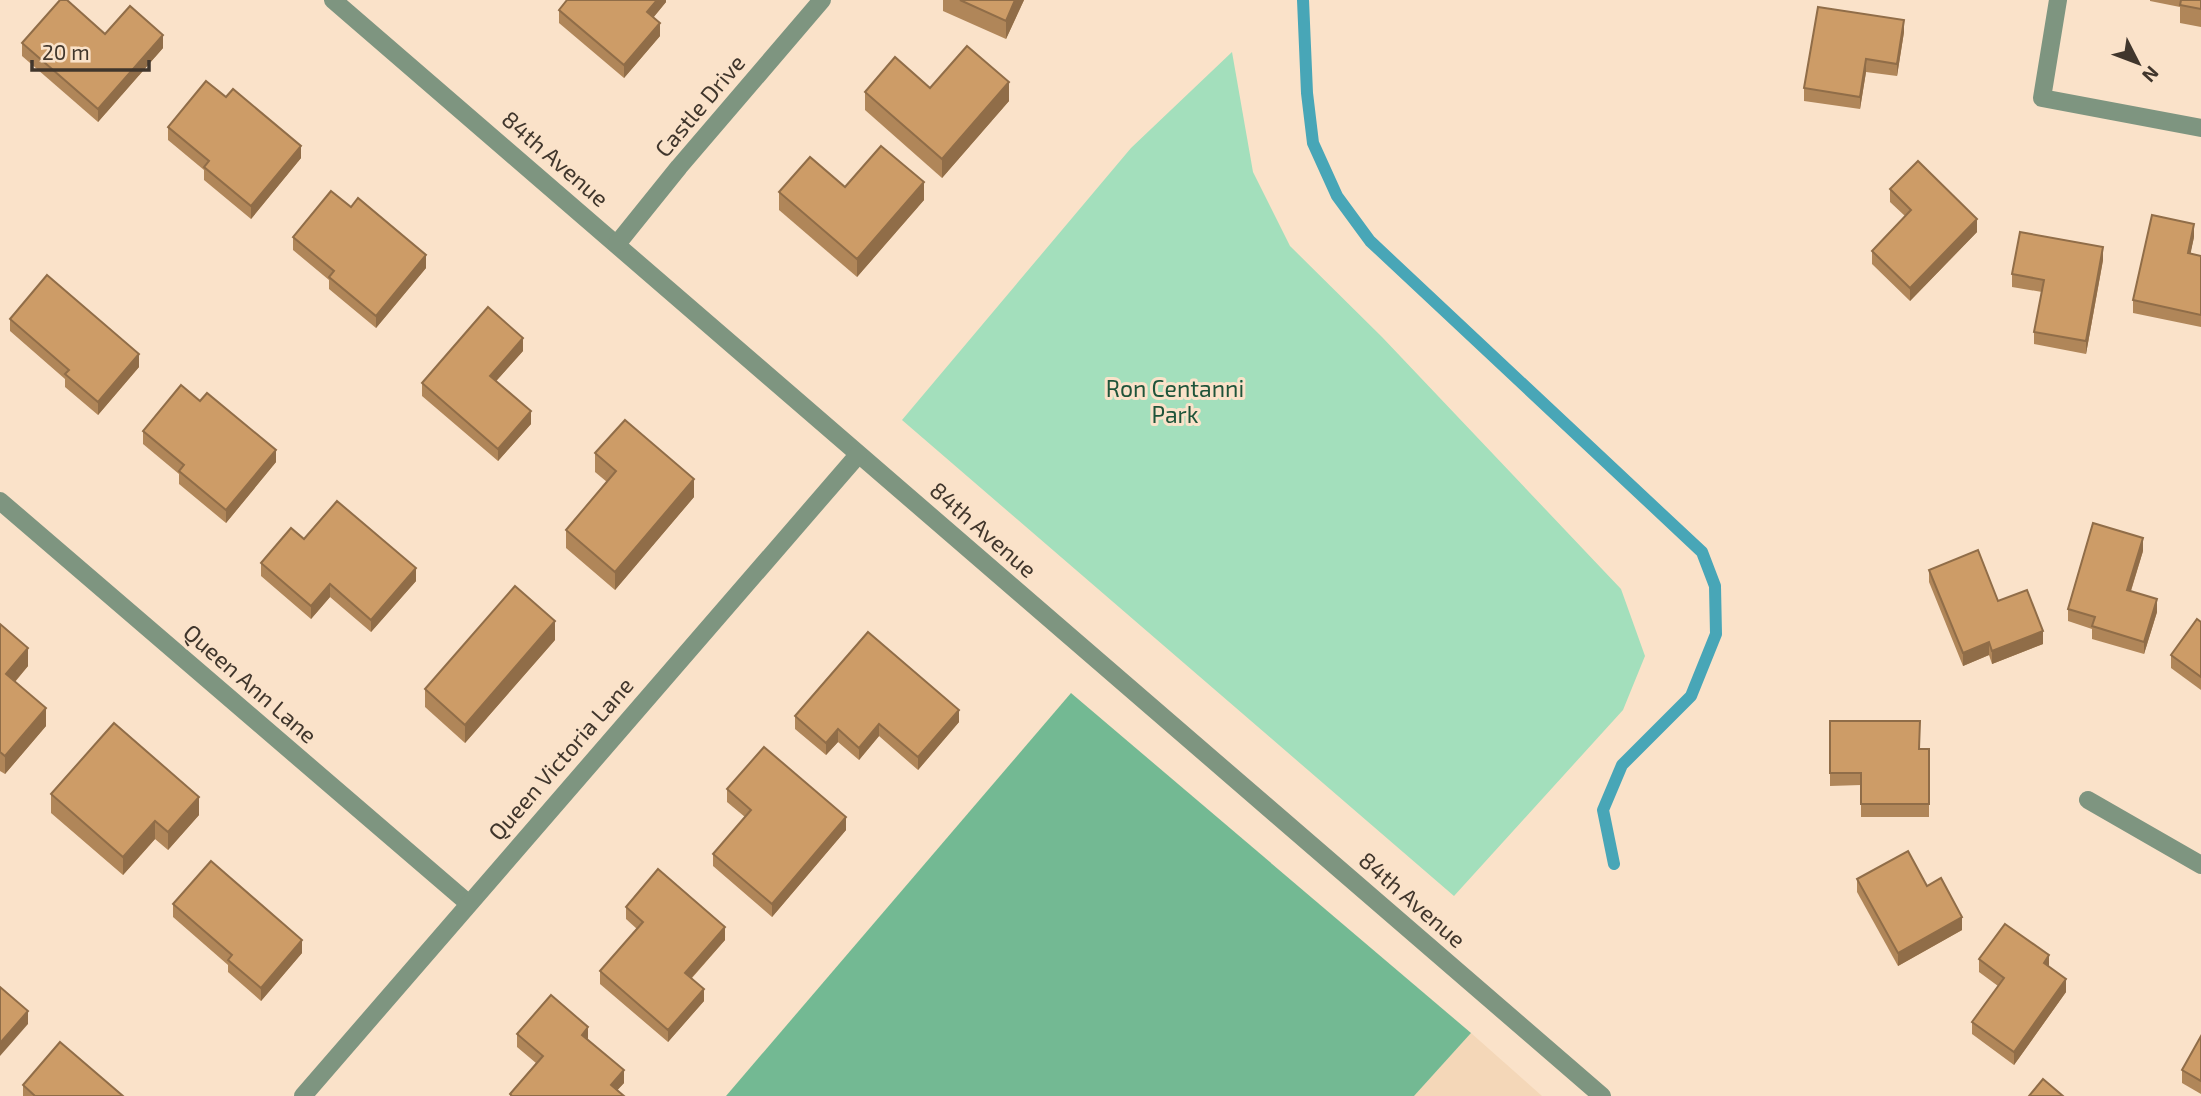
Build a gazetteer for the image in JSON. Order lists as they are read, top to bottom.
{
  "streets": {
    "street": [
      "Castle Drive",
      "84th Avenue",
      "Queen Ann Lane",
      "Queen Victoria Lane"
    ]
  },
  "crossings": [
    ["Castle Drive", "84th Avenue"],
    ["84th Avenue", "Queen Victoria Lane"],
    ["Queen Ann Lane", "Queen Victoria Lane"]
  ],
  "parks": ["Ron Centanni Park"],
  "scale_bar": "20 m",
  "north": "bottom right"
}
